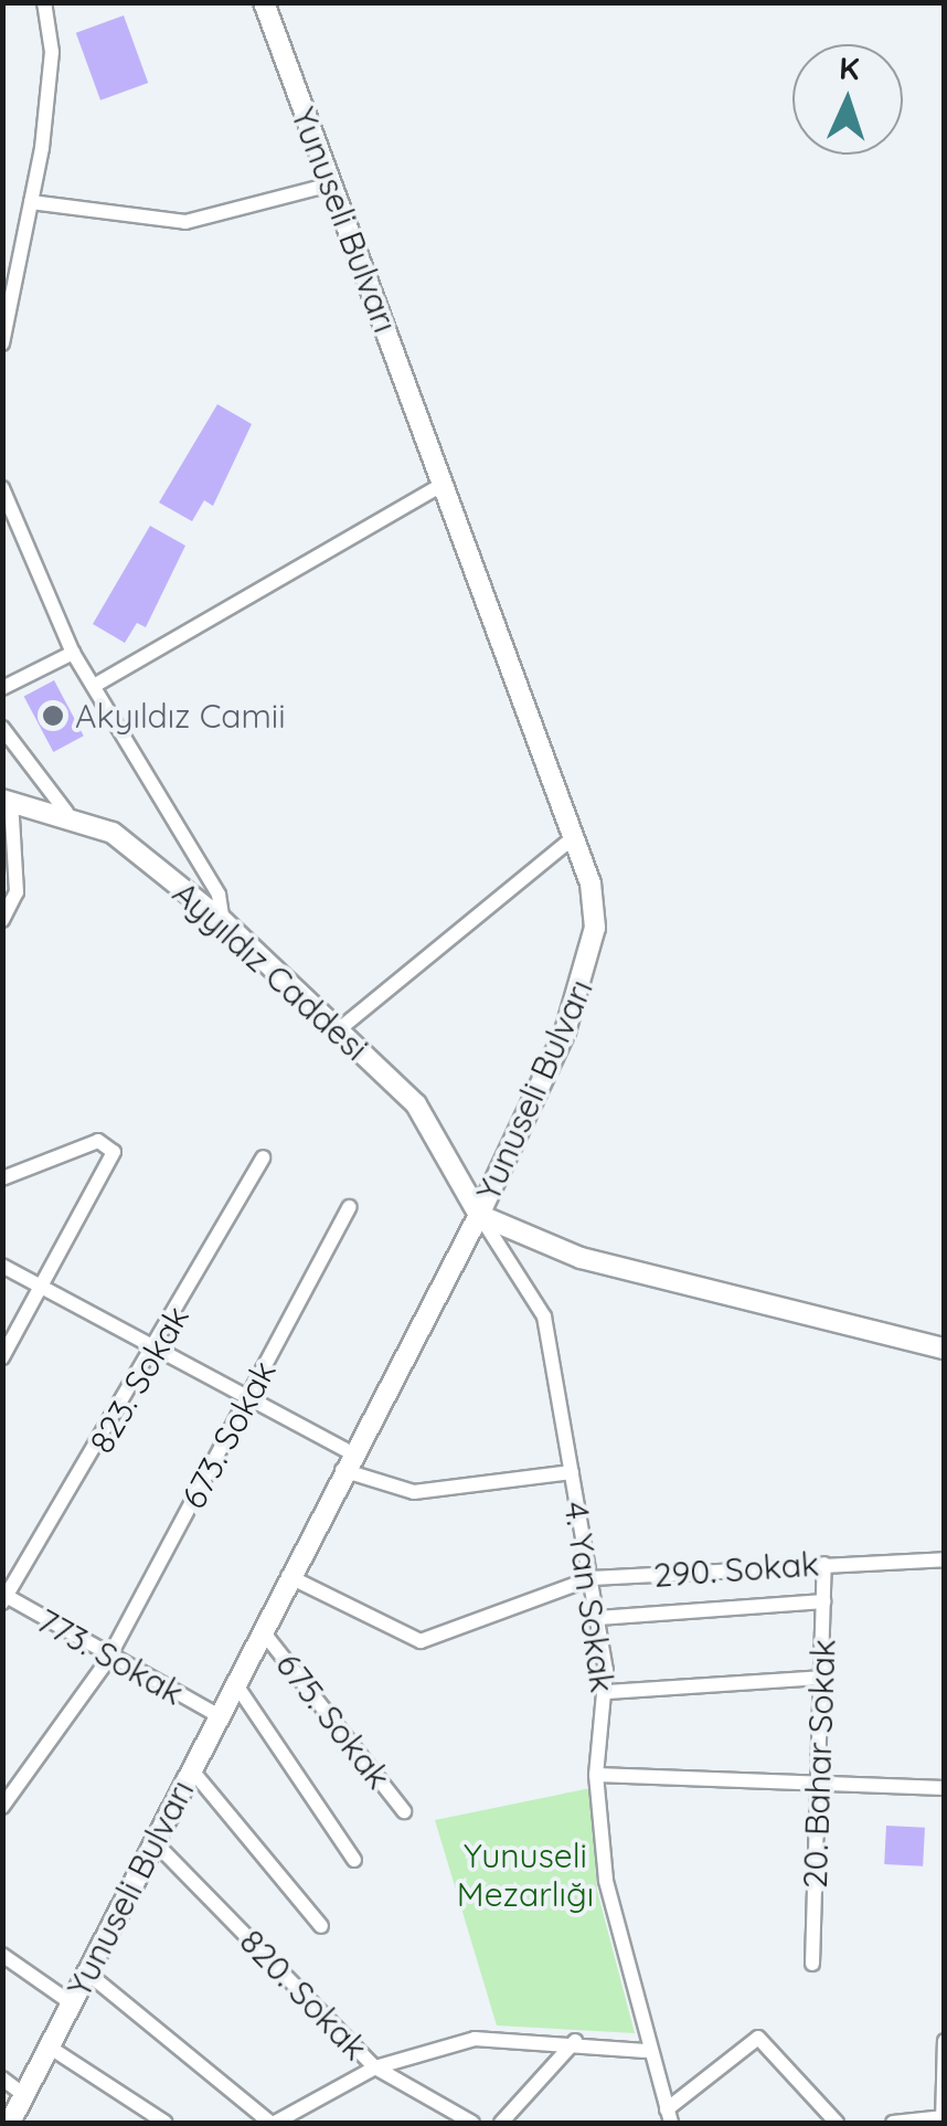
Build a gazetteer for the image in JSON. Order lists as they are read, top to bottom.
{
  "streets": {
    "main road": ["Yunuseli Bulvarı", "Ayyıldız Caddesi"],
    "street": [
      "823. Sokak",
      "673. Sokak",
      "290. Sokak",
      "4. Yan Sokak",
      "773. Sokak",
      "675. Sokak",
      "20. Bahar Sokak",
      "820. Sokak"
    ]
  },
  "crossings": [
    ["Yunuseli Bulvarı", "Ayyıldız Caddesi"],
    ["Yunuseli Bulvarı", "290. Sokak"],
    ["Yunuseli Bulvarı", "4. Yan Sokak"],
    ["Yunuseli Bulvarı", "773. Sokak"],
    ["Yunuseli Bulvarı", "675. Sokak"],
    ["Yunuseli Bulvarı", "820. Sokak"],
    ["Ayyıldız Caddesi", "4. Yan Sokak"],
    ["823. Sokak", "773. Sokak"],
    ["673. Sokak", "773. Sokak"],
    ["290. Sokak", "4. Yan Sokak"],
    ["290. Sokak", "20. Bahar Sokak"]
  ],
  "parks": ["Yunuseli Mezarlığı"],
  "places": ["Akyıldız Camii"],
  "north": "top"
}
